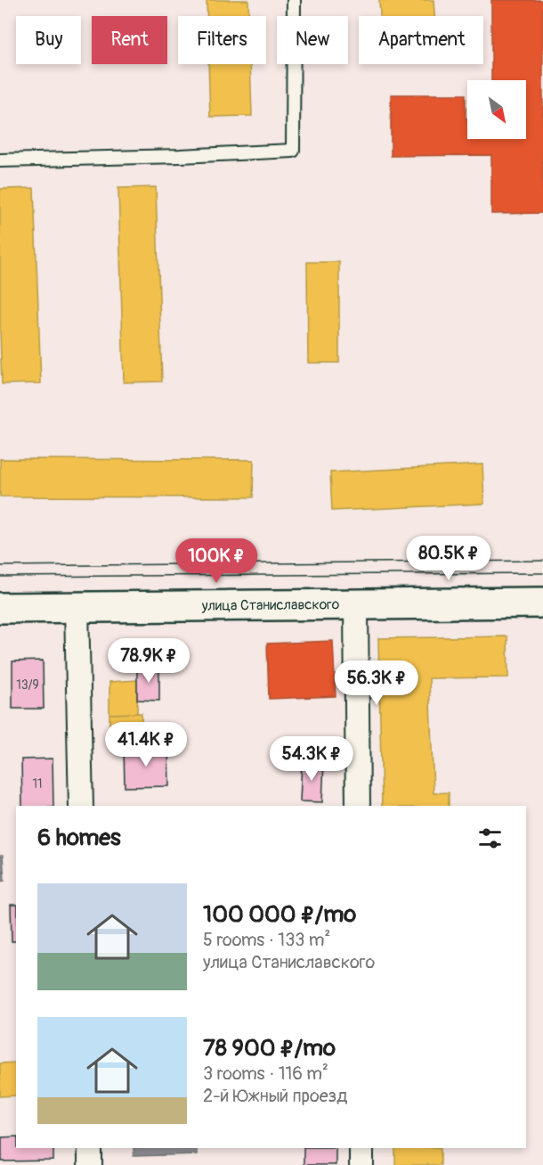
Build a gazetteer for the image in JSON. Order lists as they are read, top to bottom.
{
  "streets": {
    "main road": ["улица Станиславского"]
  },
  "house_numbers": ["13/9", "11"],
  "north": "bottom right",
  "page": {
    "chip": [
      "Buy",
      "Rent",
      "Filters",
      "New",
      "Apartment"
    ],
    "price": [
      "80.5K ₽",
      "100K ₽",
      "78.9K ₽",
      "56.3K ₽",
      "41.4K ₽",
      "54.3K ₽"
    ],
    "heading": "6 homes",
    "list": [
      {
        "name": "100 000 ₽/mo",
        "note": "5 rooms · 133 m² · улица Станиславского"
      },
      {
        "name": "78 900 ₽/mo",
        "note": "3 rooms · 116 m² · 2-й Южный проезд"
      }
    ]
  }
}
